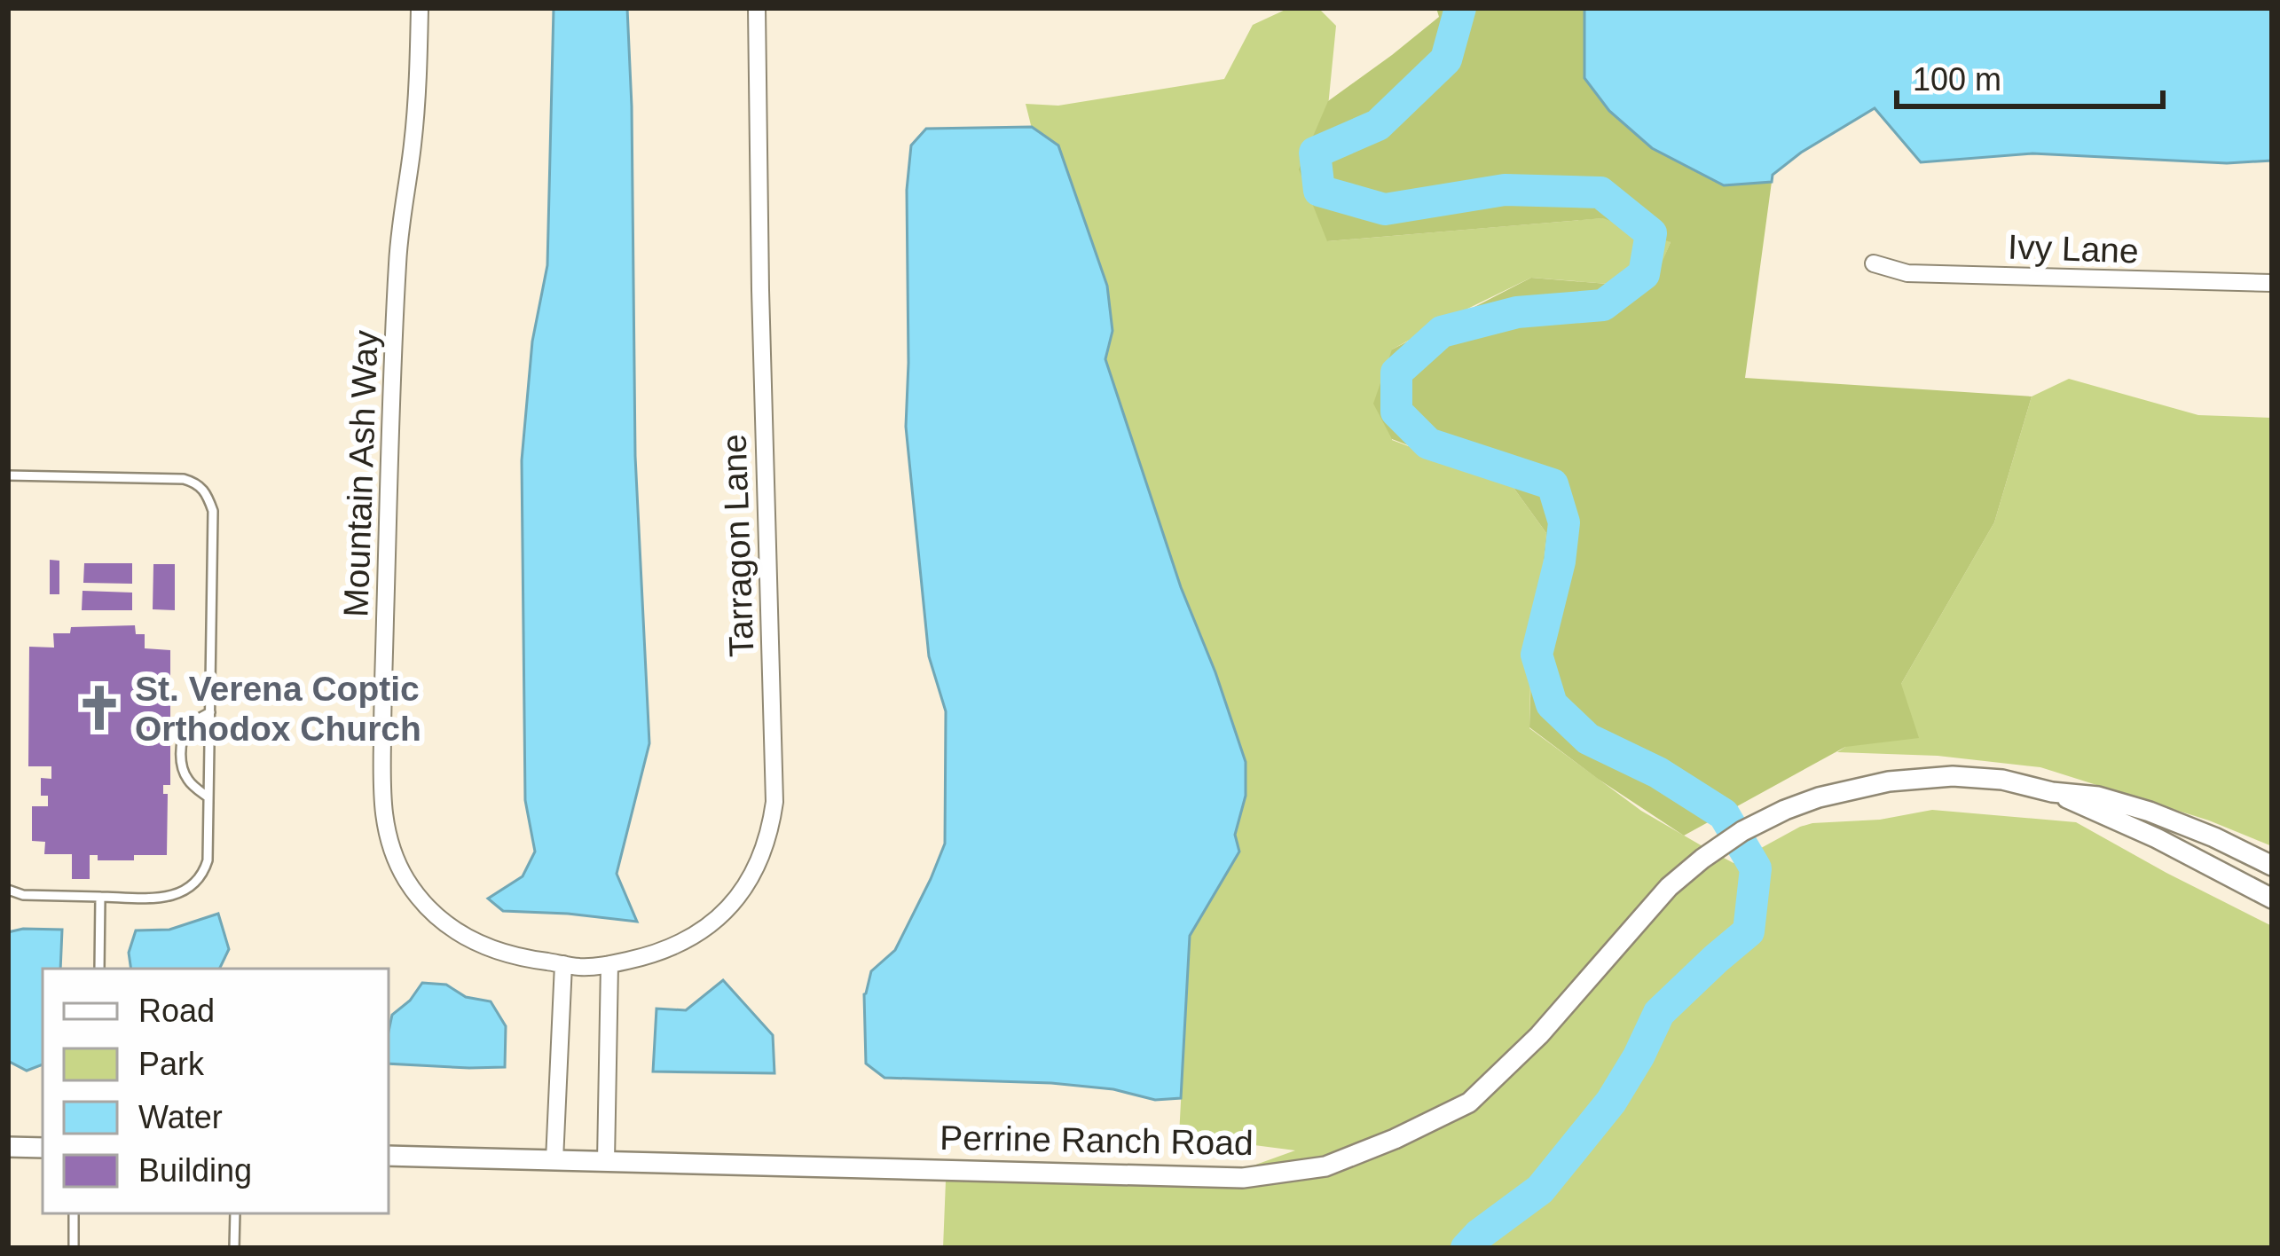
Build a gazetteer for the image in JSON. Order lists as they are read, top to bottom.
{
  "streets": {
    "street": [
      "Ivy Lane",
      "Mountain Ash Way",
      "Tarragon Lane",
      "Perrine Ranch Road"
    ]
  },
  "crossings": [
    ["Mountain Ash Way", "Tarragon Lane"]
  ],
  "places": {
    "church": ["St. Verena Coptic Orthodox Church"]
  },
  "legend": [
    "Road",
    "Park",
    "Water",
    "Building"
  ],
  "scale_bar": "100 m"
}
